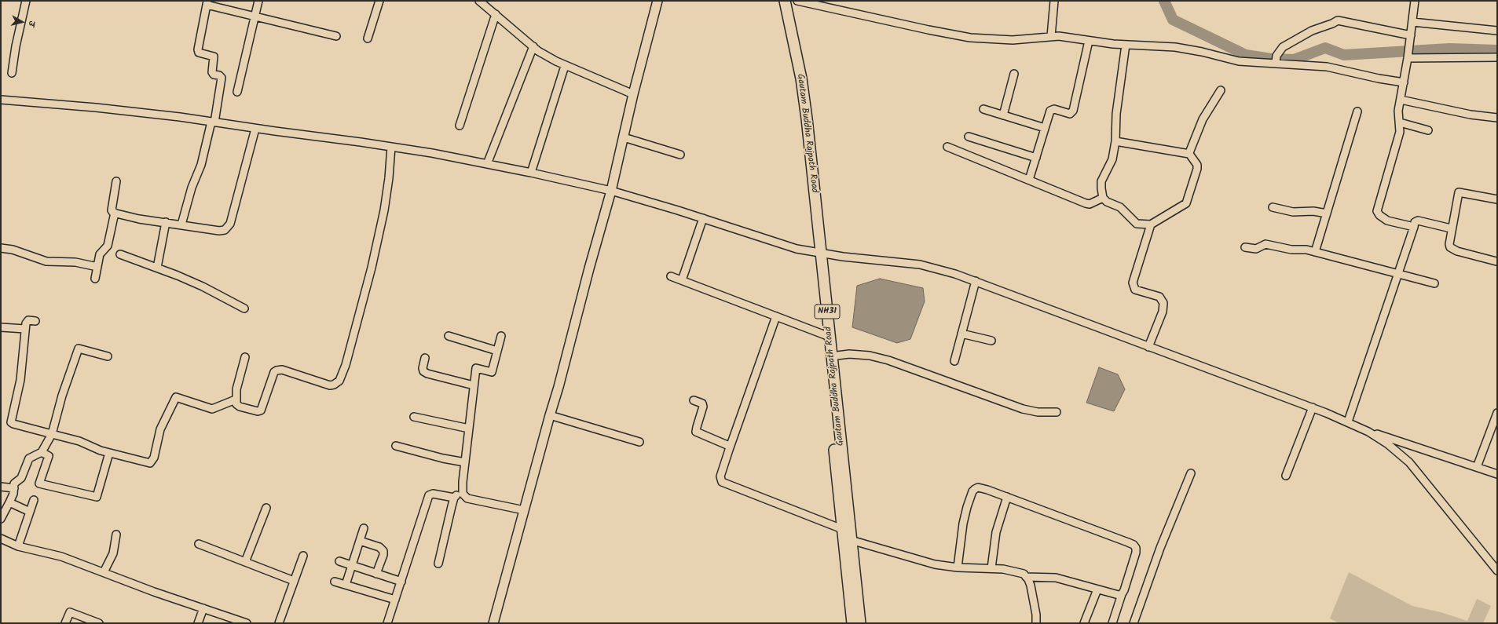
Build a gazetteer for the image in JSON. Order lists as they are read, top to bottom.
{
  "streets": {
    "highway": ["Gautam Buddha Rajpath Road", "NH31"]
  },
  "crossings": [
    ["Gautam Buddha Rajpath Road", "NH31"]
  ],
  "north": "right"
}
